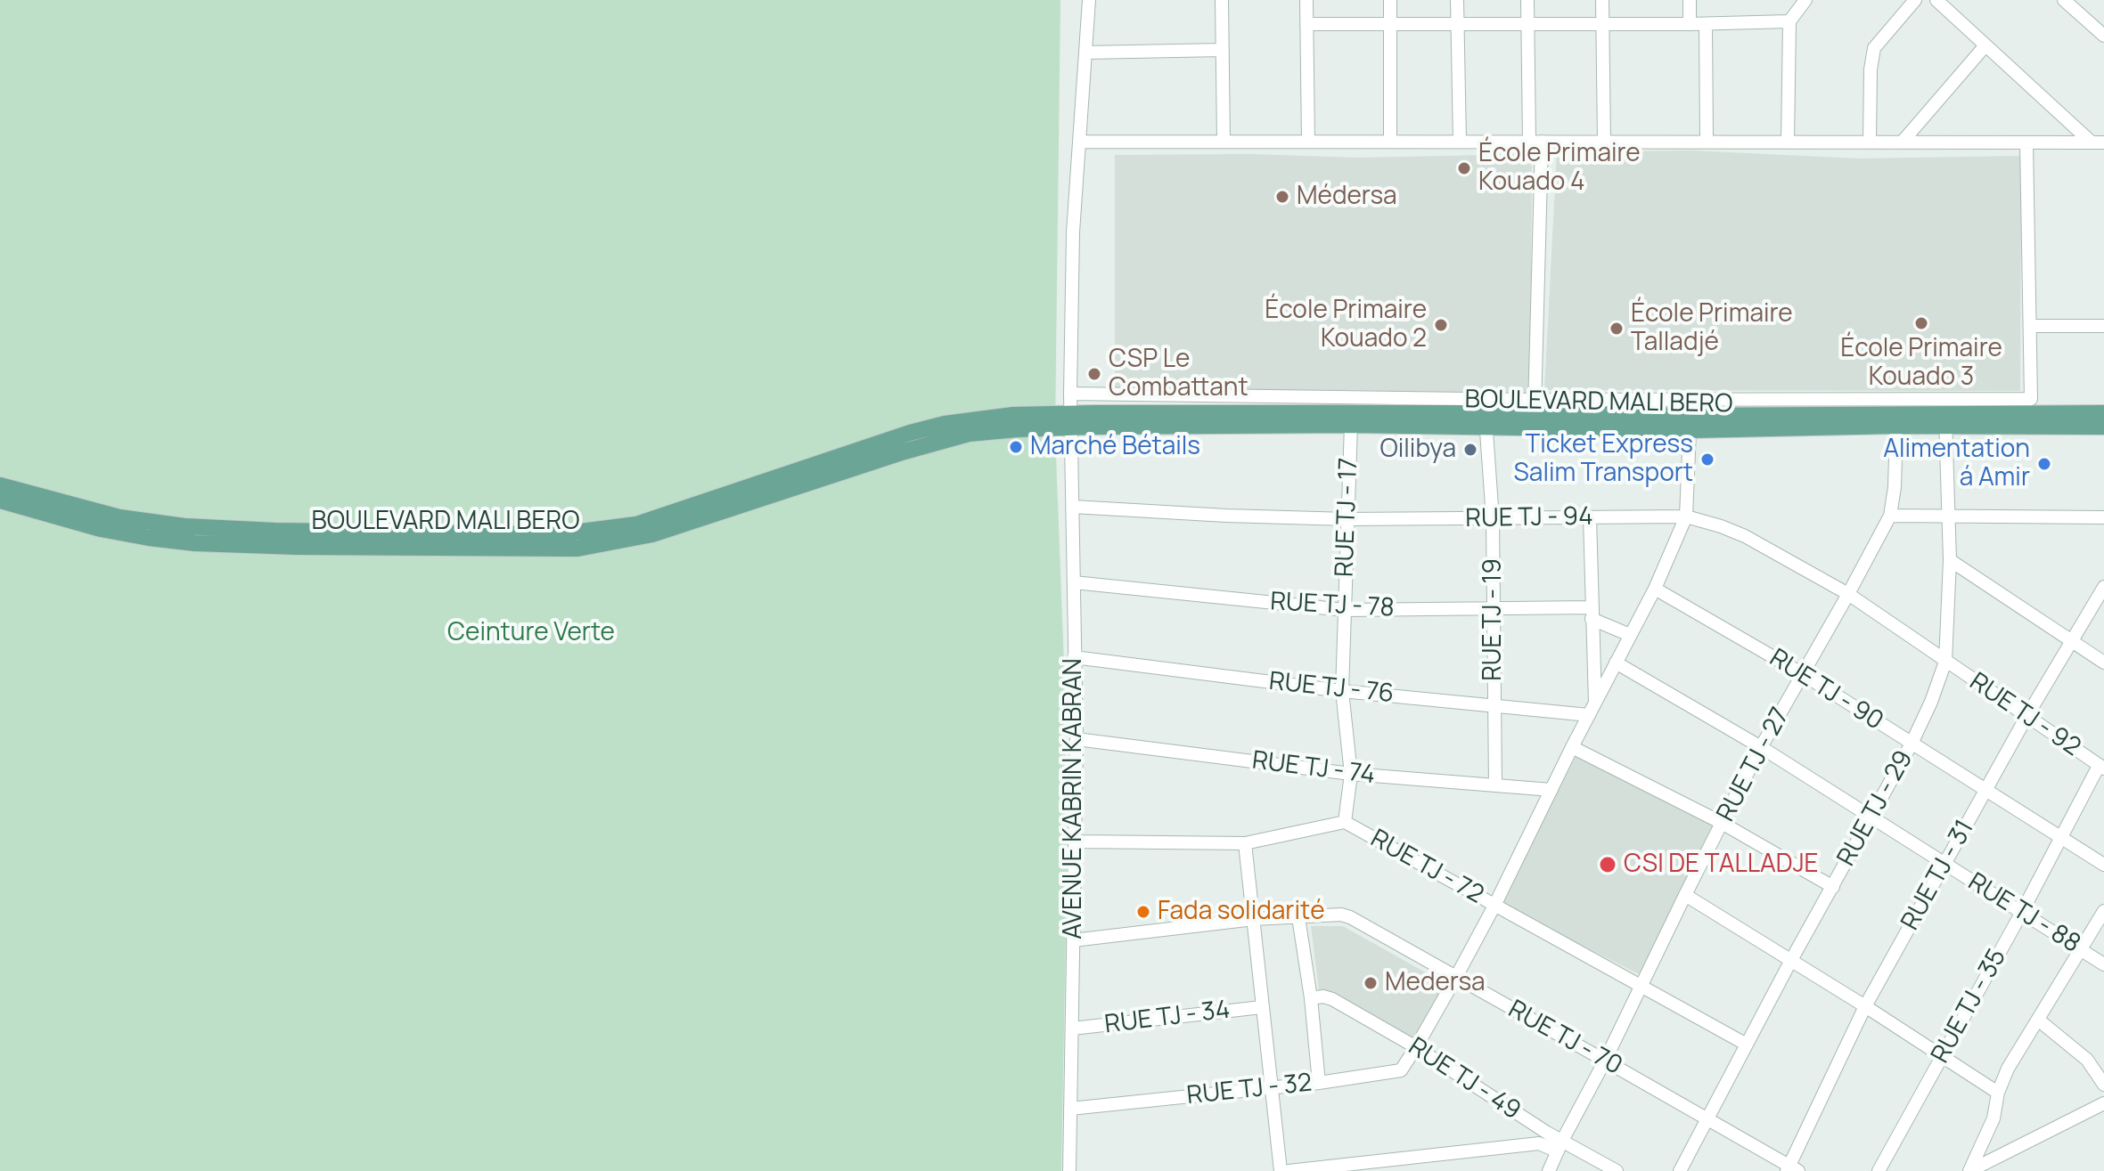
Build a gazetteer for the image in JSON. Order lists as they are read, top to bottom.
{
  "streets": {
    "main road": ["BOULEVARD MALI BERO"],
    "street": [
      "RUE TJ - 17",
      "RUE TJ - 94",
      "RUE TJ - 78",
      "RUE TJ - 19",
      "RUE TJ - 76",
      "RUE TJ - 90",
      "RUE TJ - 92",
      "RUE TJ - 27",
      "RUE TJ - 74",
      "AVENUE KABRIN KABRAN",
      "RUE TJ - 29",
      "RUE TJ - 72",
      "RUE TJ - 31",
      "RUE TJ - 88",
      "RUE TJ - 35",
      "RUE TJ - 34",
      "RUE TJ - 70",
      "RUE TJ - 49",
      "RUE TJ - 32"
    ]
  },
  "crossings": [
    ["BOULEVARD MALI BERO", "RUE TJ - 17"],
    ["BOULEVARD MALI BERO", "RUE TJ - 19"],
    ["BOULEVARD MALI BERO", "RUE TJ - 27"],
    ["BOULEVARD MALI BERO", "RUE TJ - 29"],
    ["RUE TJ - 17", "RUE TJ - 94"],
    ["RUE TJ - 17", "RUE TJ - 78"],
    ["RUE TJ - 17", "RUE TJ - 76"],
    ["RUE TJ - 17", "RUE TJ - 74"],
    ["RUE TJ - 17", "RUE TJ - 72"],
    ["RUE TJ - 94", "RUE TJ - 19"],
    ["RUE TJ - 94", "RUE TJ - 92"],
    ["RUE TJ - 94", "RUE TJ - 27"],
    ["RUE TJ - 94", "AVENUE KABRIN KABRAN"],
    ["RUE TJ - 94", "RUE TJ - 29"],
    ["RUE TJ - 94", "RUE TJ - 32"],
    ["RUE TJ - 78", "RUE TJ - 19"],
    ["RUE TJ - 78", "AVENUE KABRIN KABRAN"],
    ["RUE TJ - 19", "RUE TJ - 76"],
    ["RUE TJ - 19", "RUE TJ - 74"],
    ["RUE TJ - 76", "AVENUE KABRIN KABRAN"],
    ["RUE TJ - 76", "RUE TJ - 32"],
    ["RUE TJ - 90", "RUE TJ - 27"],
    ["RUE TJ - 90", "RUE TJ - 29"],
    ["RUE TJ - 90", "RUE TJ - 31"],
    ["RUE TJ - 90", "RUE TJ - 35"],
    ["RUE TJ - 90", "RUE TJ - 32"],
    ["RUE TJ - 92", "RUE TJ - 29"],
    ["RUE TJ - 92", "RUE TJ - 31"],
    ["RUE TJ - 92", "RUE TJ - 35"],
    ["RUE TJ - 27", "RUE TJ - 72"],
    ["RUE TJ - 27", "RUE TJ - 88"],
    ["RUE TJ - 27", "RUE TJ - 70"],
    ["RUE TJ - 27", "RUE TJ - 49"],
    ["RUE TJ - 74", "AVENUE KABRIN KABRAN"],
    ["RUE TJ - 74", "RUE TJ - 32"],
    ["AVENUE KABRIN KABRAN", "RUE TJ - 72"],
    ["AVENUE KABRIN KABRAN", "RUE TJ - 34"],
    ["AVENUE KABRIN KABRAN", "RUE TJ - 70"],
    ["AVENUE KABRIN KABRAN", "RUE TJ - 32"],
    ["RUE TJ - 29", "RUE TJ - 72"],
    ["RUE TJ - 29", "RUE TJ - 88"],
    ["RUE TJ - 29", "RUE TJ - 70"],
    ["RUE TJ - 72", "RUE TJ - 32"],
    ["RUE TJ - 31", "RUE TJ - 88"],
    ["RUE TJ - 31", "RUE TJ - 70"],
    ["RUE TJ - 88", "RUE TJ - 35"],
    ["RUE TJ - 88", "RUE TJ - 32"],
    ["RUE TJ - 70", "RUE TJ - 32"],
    ["RUE TJ - 49", "RUE TJ - 32"]
  ],
  "parks": ["Ceinture Verte"],
  "places": [
    "École Primaire Kouado 4",
    "Médersa",
    "École Primaire Kouado 3",
    "École Primaire Kouado 2",
    "École Primaire Talladjé",
    "CSP Le Combattant",
    "Marché Bétails",
    "Oilibya",
    "Ticket Express Salim Transport",
    "Alimentation á Amir",
    "CSI DE TALLADJE",
    "Fada solidarité",
    "Medersa"
  ]
}
